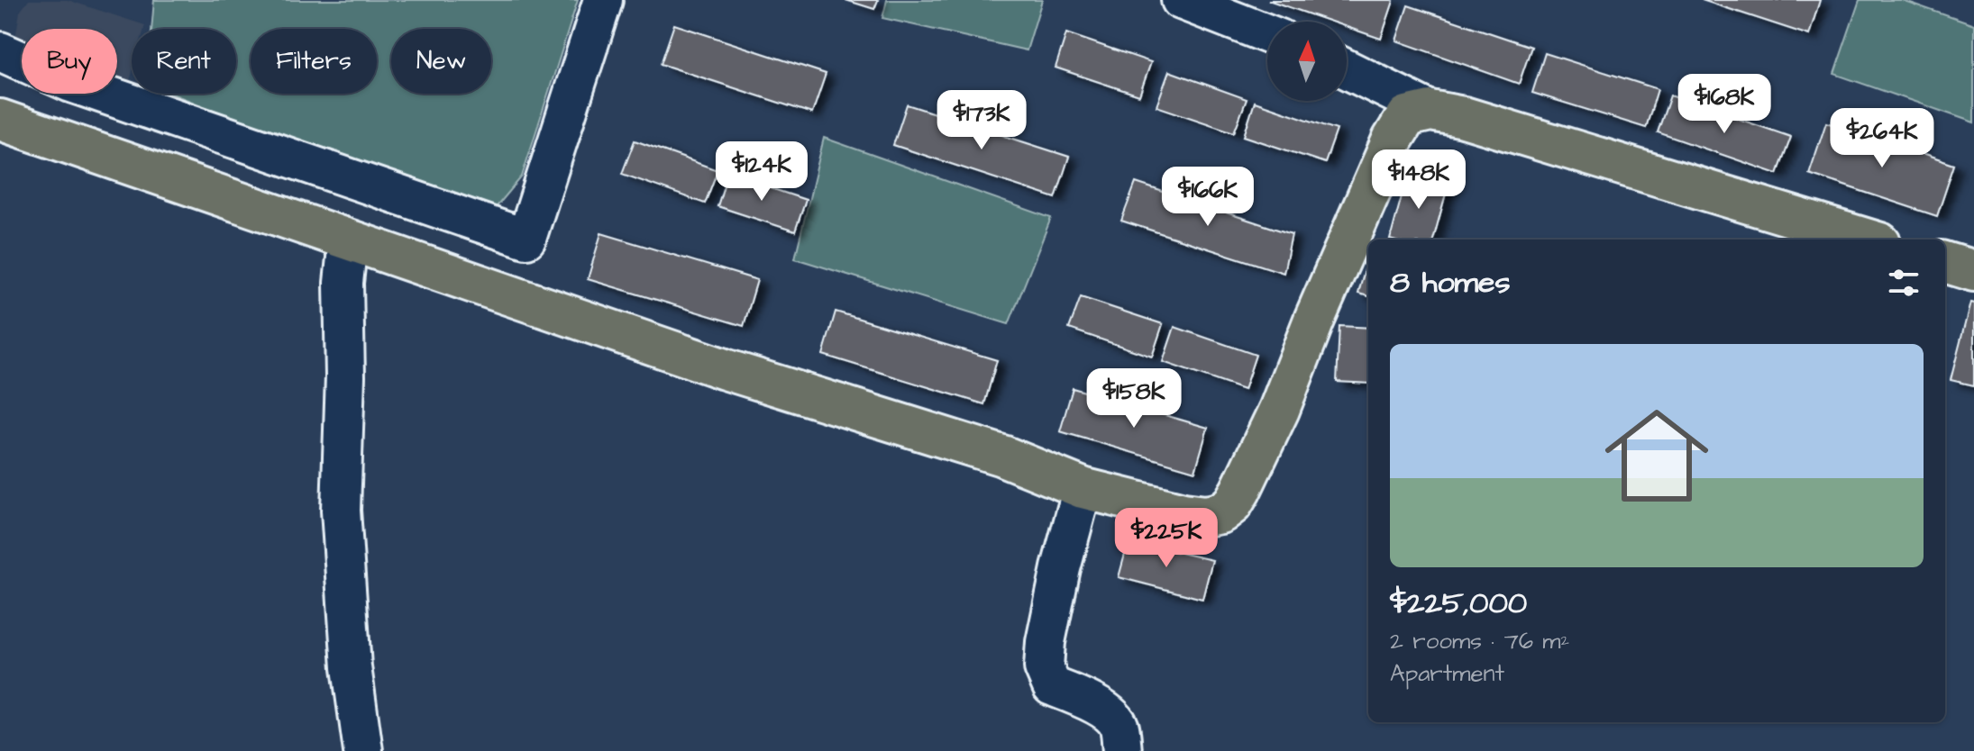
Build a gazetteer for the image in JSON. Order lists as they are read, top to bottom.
{
  "north": "top",
  "page": {
    "chip": [
      "Buy",
      "Rent",
      "Filters",
      "New"
    ],
    "price": [
      "$168K",
      "$173K",
      "$264K",
      "$124K",
      "$148K",
      "$166K",
      "$158K",
      "$225K"
    ],
    "heading": "8 homes",
    "list": [
      {
        "name": "$225,000",
        "note": "2 rooms · 76 m² · Apartment"
      }
    ]
  }
}
